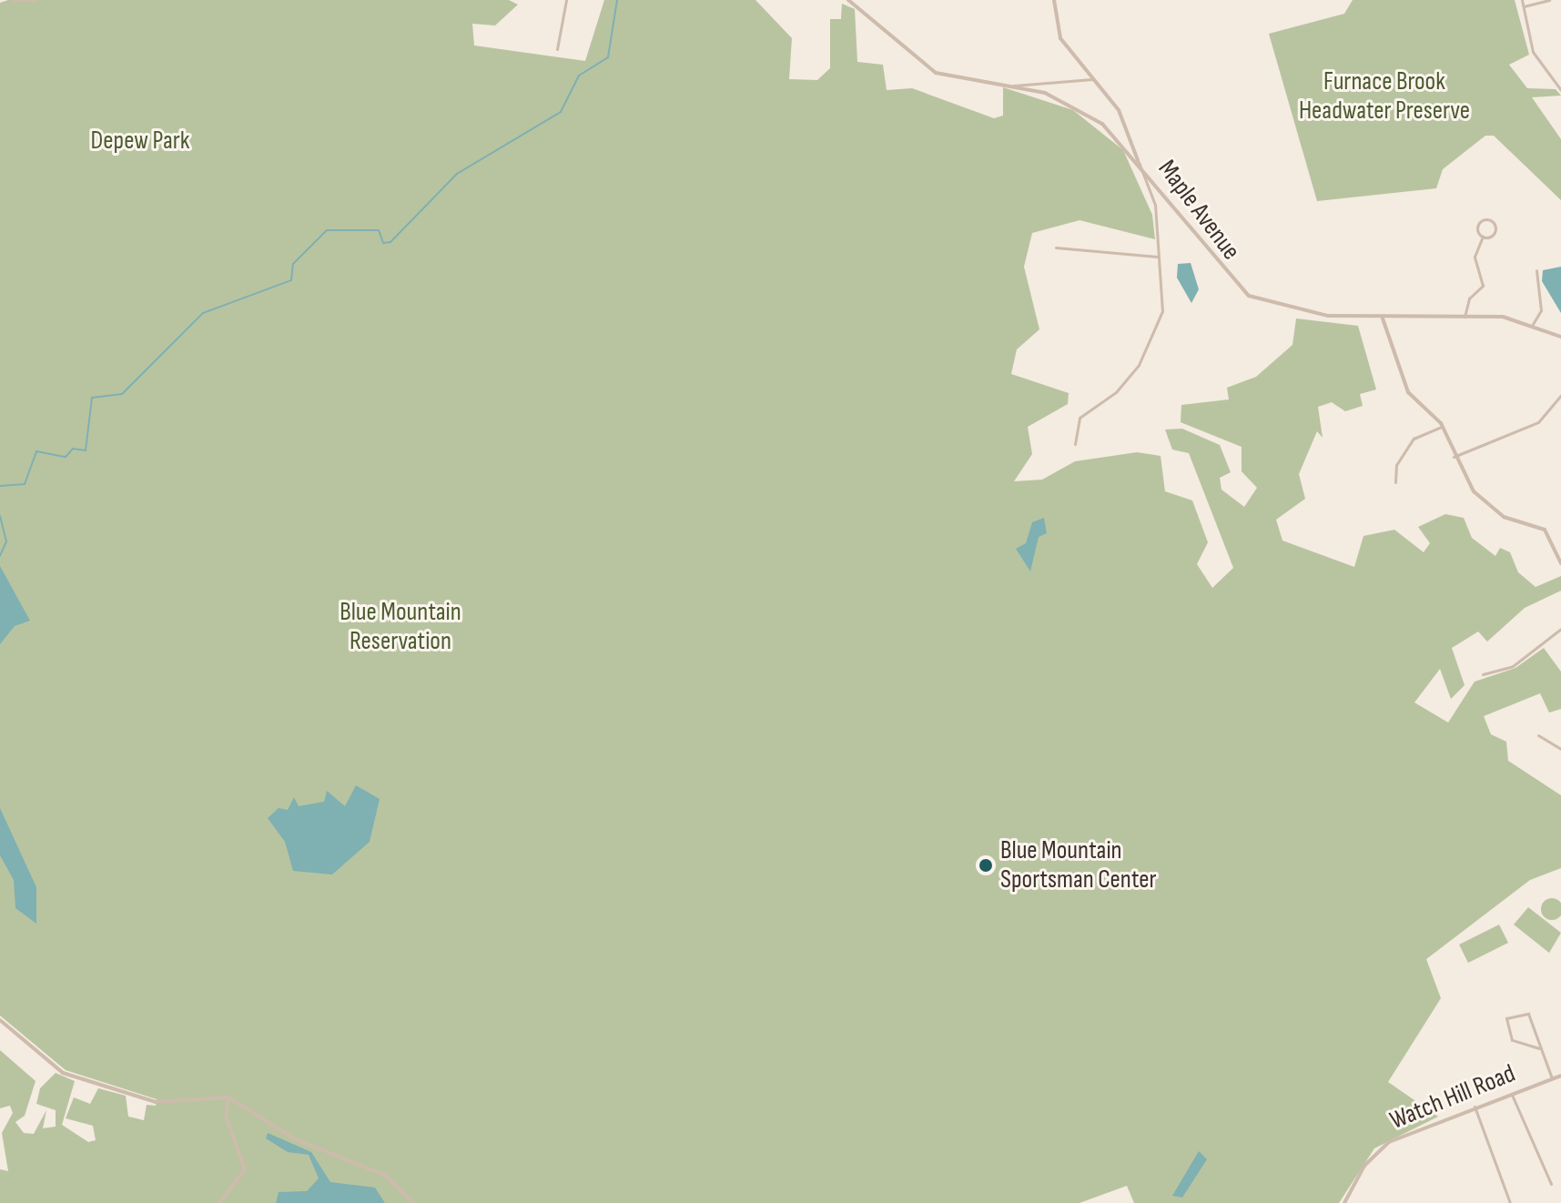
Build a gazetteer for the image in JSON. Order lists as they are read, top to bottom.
{
  "streets": {
    "street": ["Maple Avenue", "Watch Hill Road"]
  },
  "parks": ["Furnace Brook Headwater Preserve", "Depew Park", "Blue Mountain Reservation"],
  "places": ["Blue Mountain Sportsman Center"]
}
